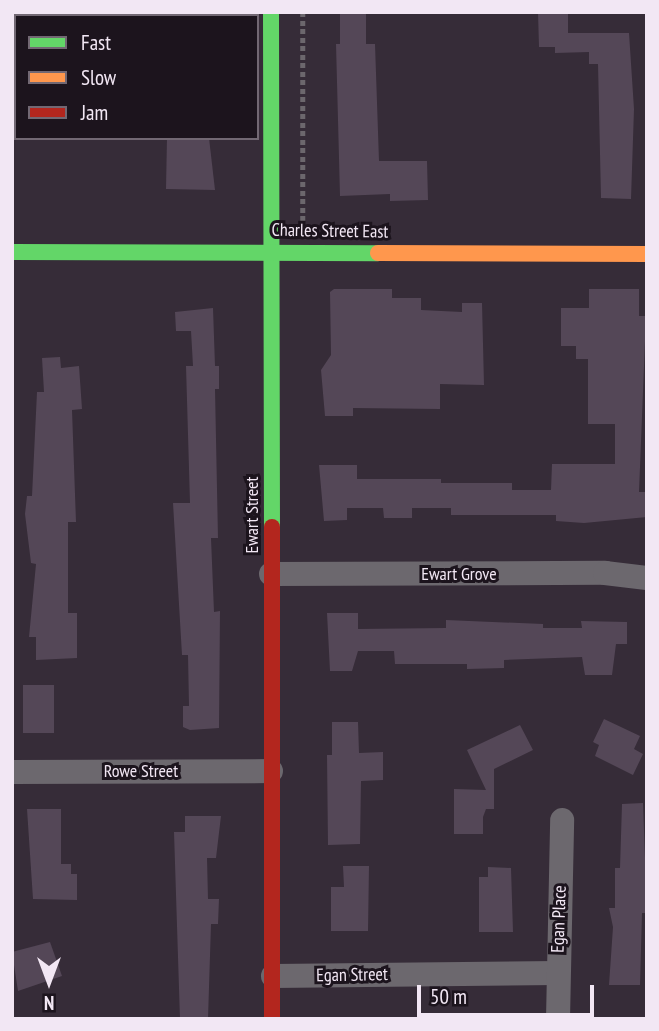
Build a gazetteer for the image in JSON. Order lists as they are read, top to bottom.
{
  "streets": {
    "street": [
      "Charles Street East",
      "Ewart Street",
      "Ewart Grove",
      "Rowe Street",
      "Egan Place",
      "Egan Street"
    ]
  },
  "crossings": [
    ["Charles Street East", "Ewart Street"],
    ["Ewart Street", "Ewart Grove"],
    ["Ewart Street", "Rowe Street"],
    ["Ewart Street", "Egan Street"],
    ["Egan Place", "Egan Street"]
  ],
  "legend": ["Fast", "Slow", "Jam"],
  "scale_bar": "50 m",
  "north": "bottom"
}
